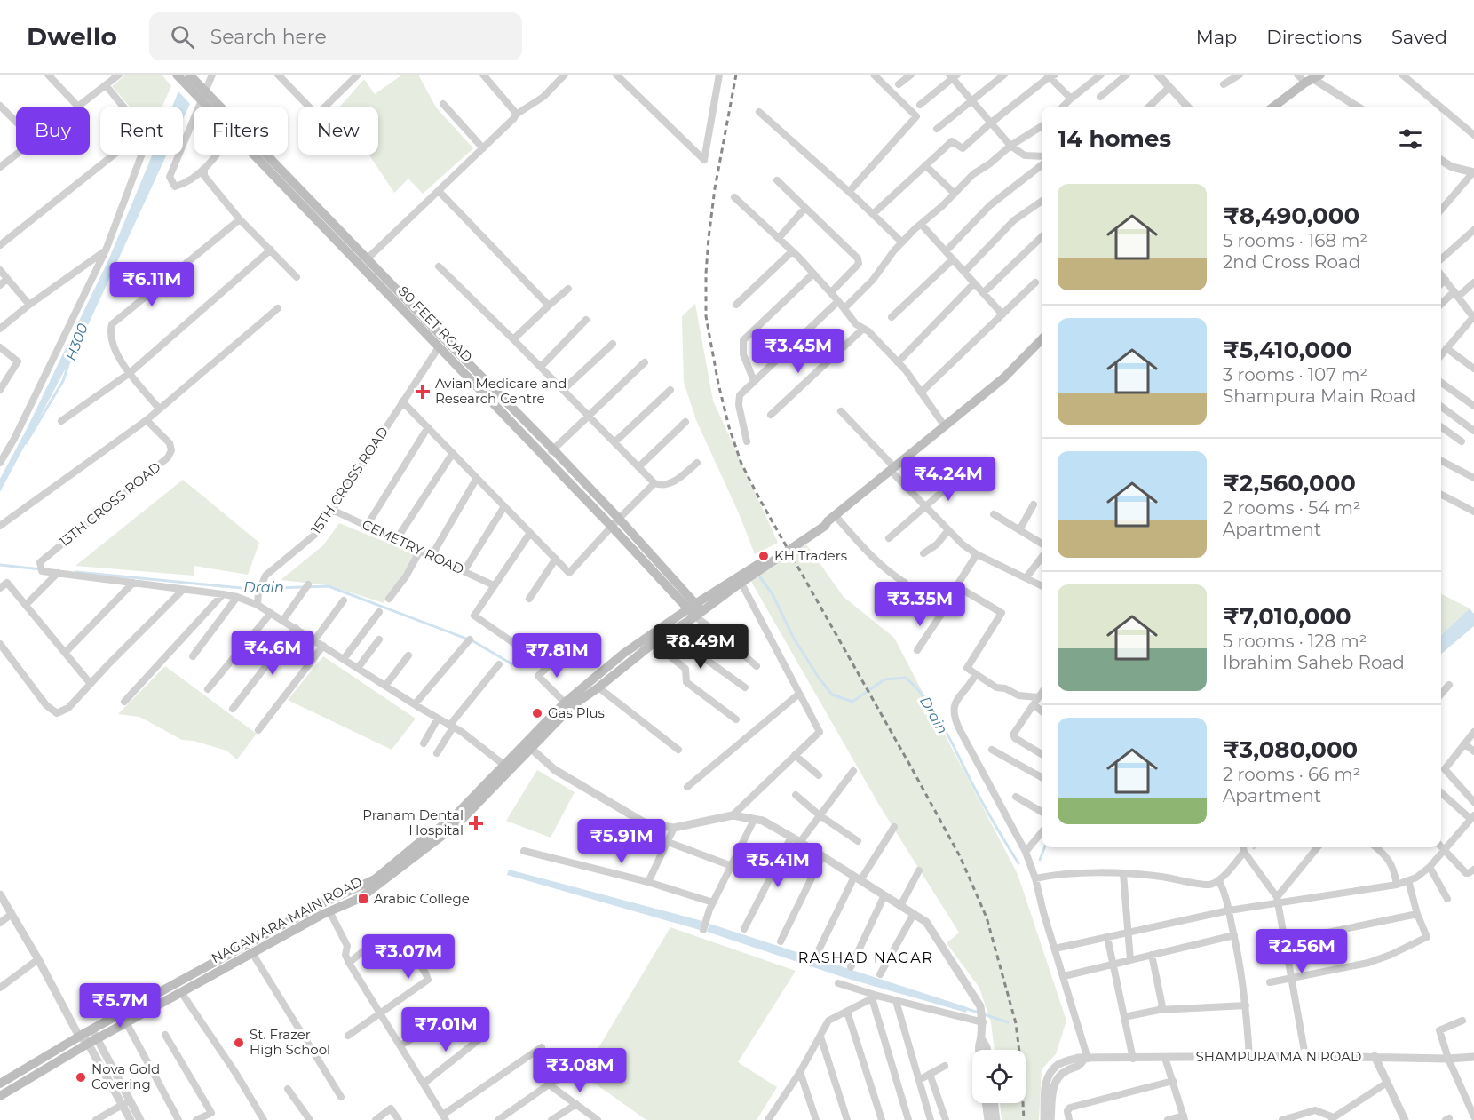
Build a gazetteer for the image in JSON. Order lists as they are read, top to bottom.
{
  "streets": {
    "main road": ["80 FEET ROAD", "NAGAWARA MAIN ROAD"],
    "street": [
      "15TH CROSS ROAD",
      "13TH CROSS ROAD",
      "CEMETRY ROAD",
      "SHAMPURA MAIN ROAD"
    ]
  },
  "crossings": [
    ["80 FEET ROAD", "15TH CROSS ROAD"],
    ["15TH CROSS ROAD", "CEMETRY ROAD"]
  ],
  "districts": ["RASHAD NAGAR"],
  "water": ["H300", "Drain"],
  "places": {
    "health": ["Avian Medicare and Research Centre", "Pranam Dental Hospital"],
    "other": [
      "KH Traders",
      "Gas Plus",
      "St. Frazer High School",
      "Nova Gold Covering"
    ],
    "transit": ["Arabic College"]
  },
  "page": {
    "header": "Dwello",
    "search": "Search here",
    "nav": ["Map", "Directions", "Saved"],
    "chip": [
      "Buy",
      "Rent",
      "Filters",
      "New"
    ],
    "heading": "14 homes",
    "list": [
      {
        "name": "₹8,490,000",
        "note": "5 rooms · 168 m² · 2nd Cross Road"
      },
      {
        "name": "₹5,410,000",
        "note": "3 rooms · 107 m² · Shampura Main Road"
      },
      {
        "name": "₹2,560,000",
        "note": "2 rooms · 54 m² · Apartment"
      },
      {
        "name": "₹7,010,000",
        "note": "5 rooms · 128 m² · Ibrahim Saheb Road"
      },
      {
        "name": "₹3,080,000",
        "note": "2 rooms · 66 m² · Apartment"
      }
    ],
    "price": [
      "₹6.11M",
      "₹3.45M",
      "₹4.24M",
      "₹3.35M",
      "₹8.49M",
      "₹4.6M",
      "₹7.81M",
      "₹5.91M",
      "₹5.41M",
      "₹2.56M",
      "₹3.07M",
      "₹5.7M",
      "₹7.01M",
      "₹3.08M"
    ]
  }
}
